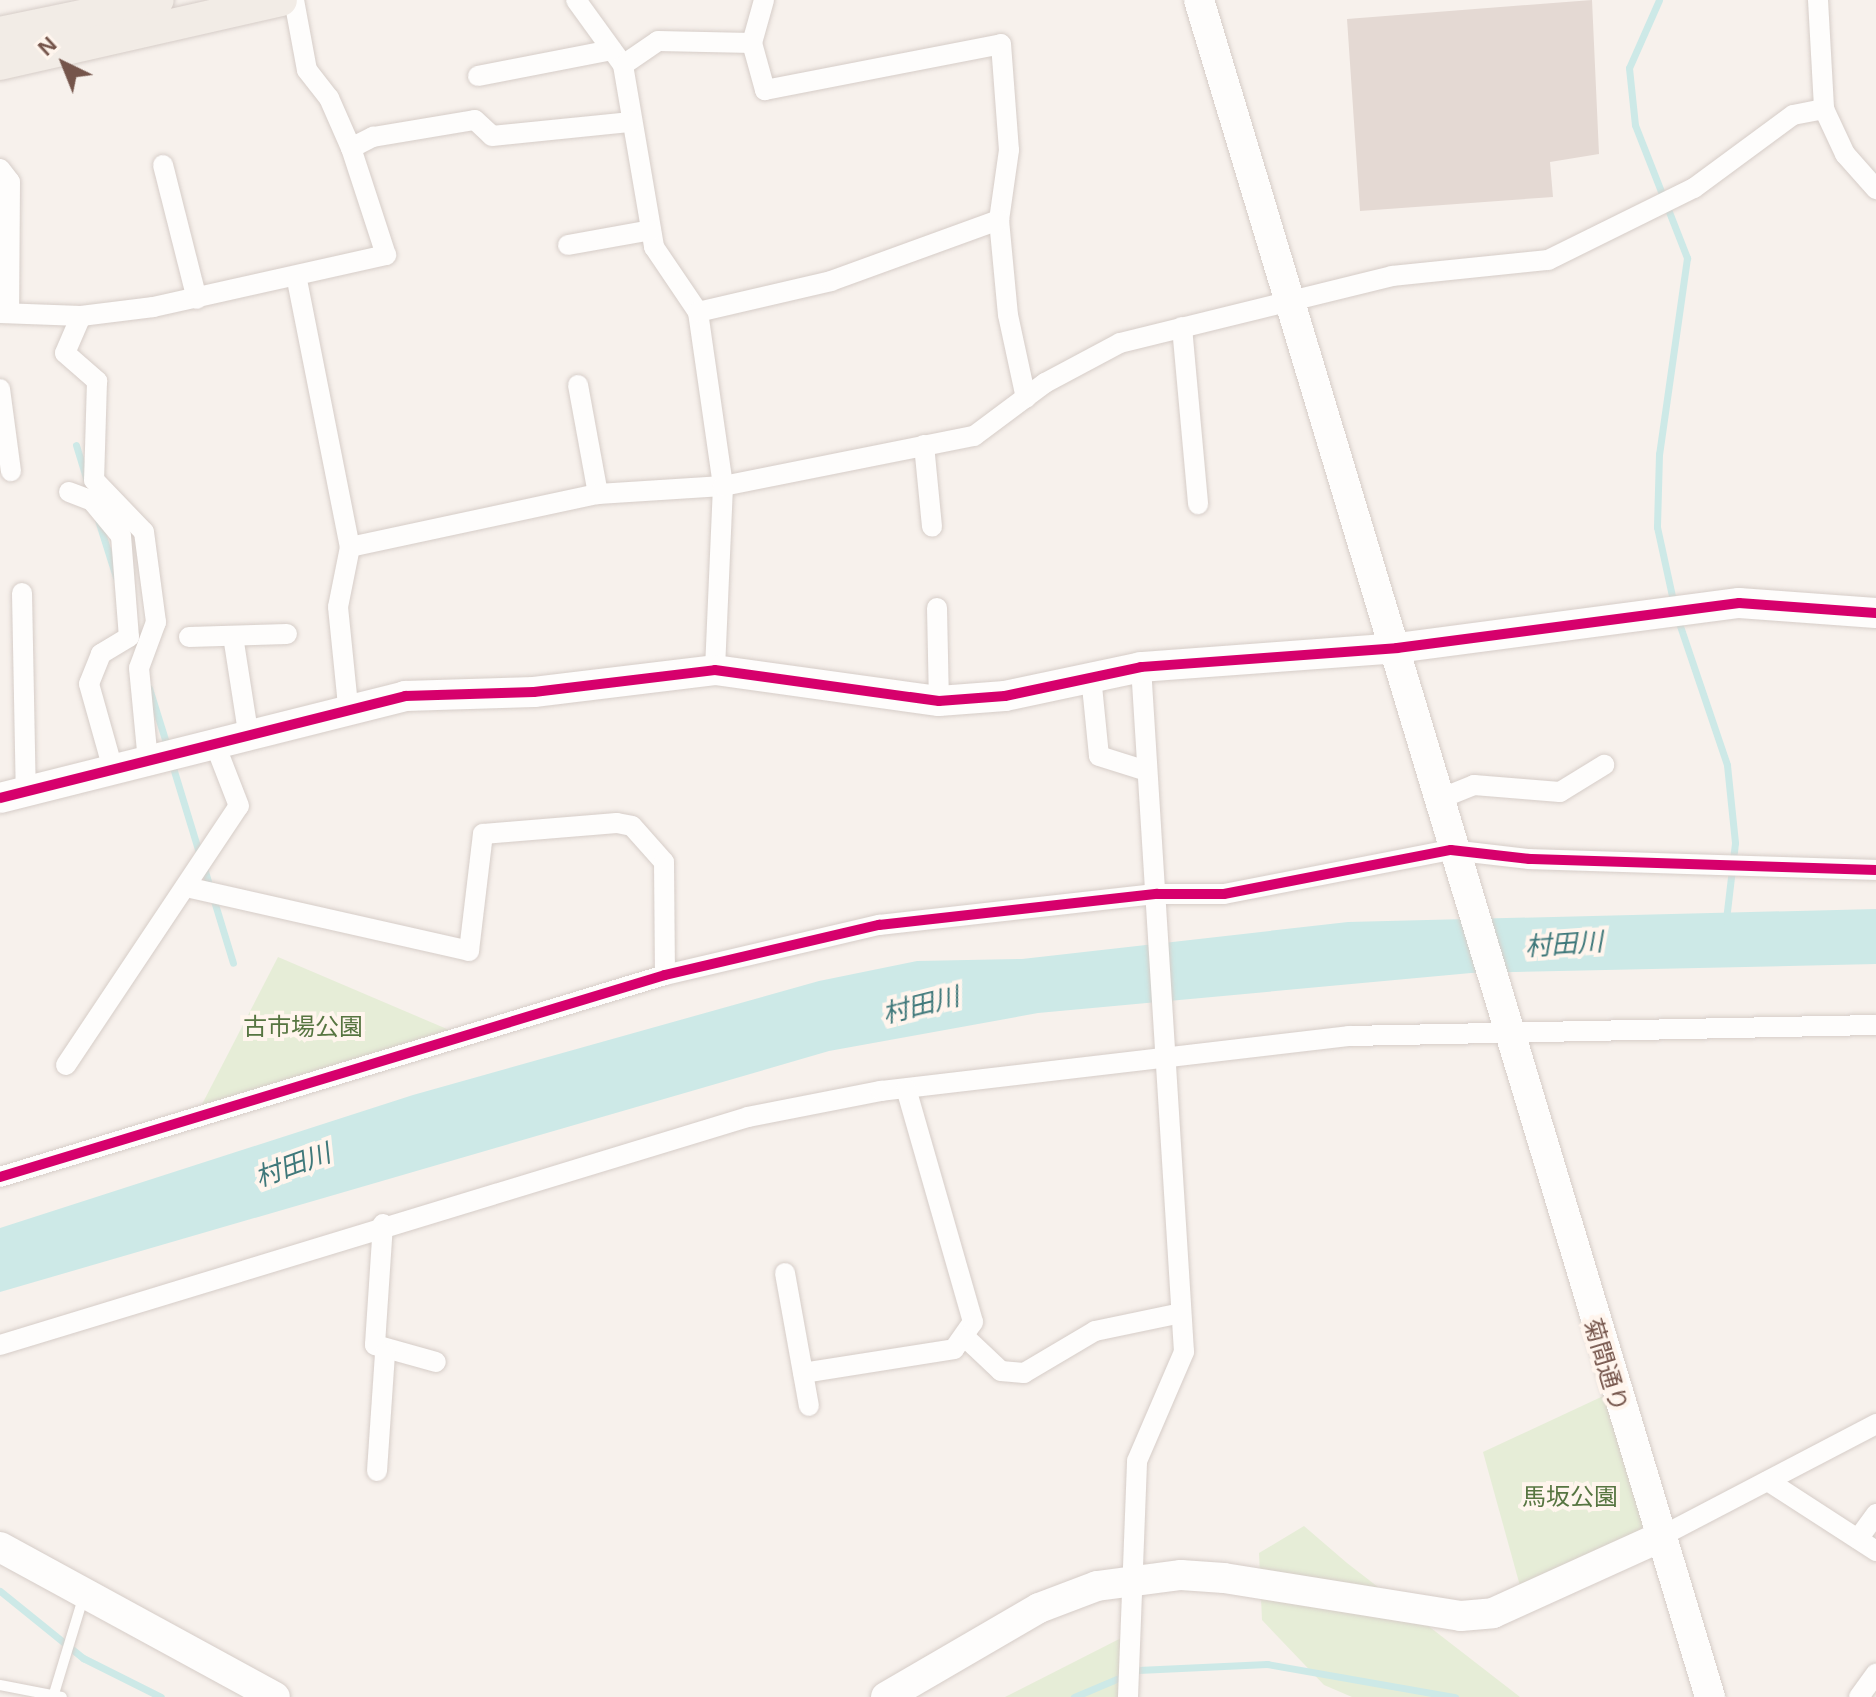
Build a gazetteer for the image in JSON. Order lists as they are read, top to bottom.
{
  "streets": {
    "street": ["菊間通り"]
  },
  "water": ["村田川"],
  "parks": ["古市場公園", "馬坂公園"],
  "north": "top left"
}
